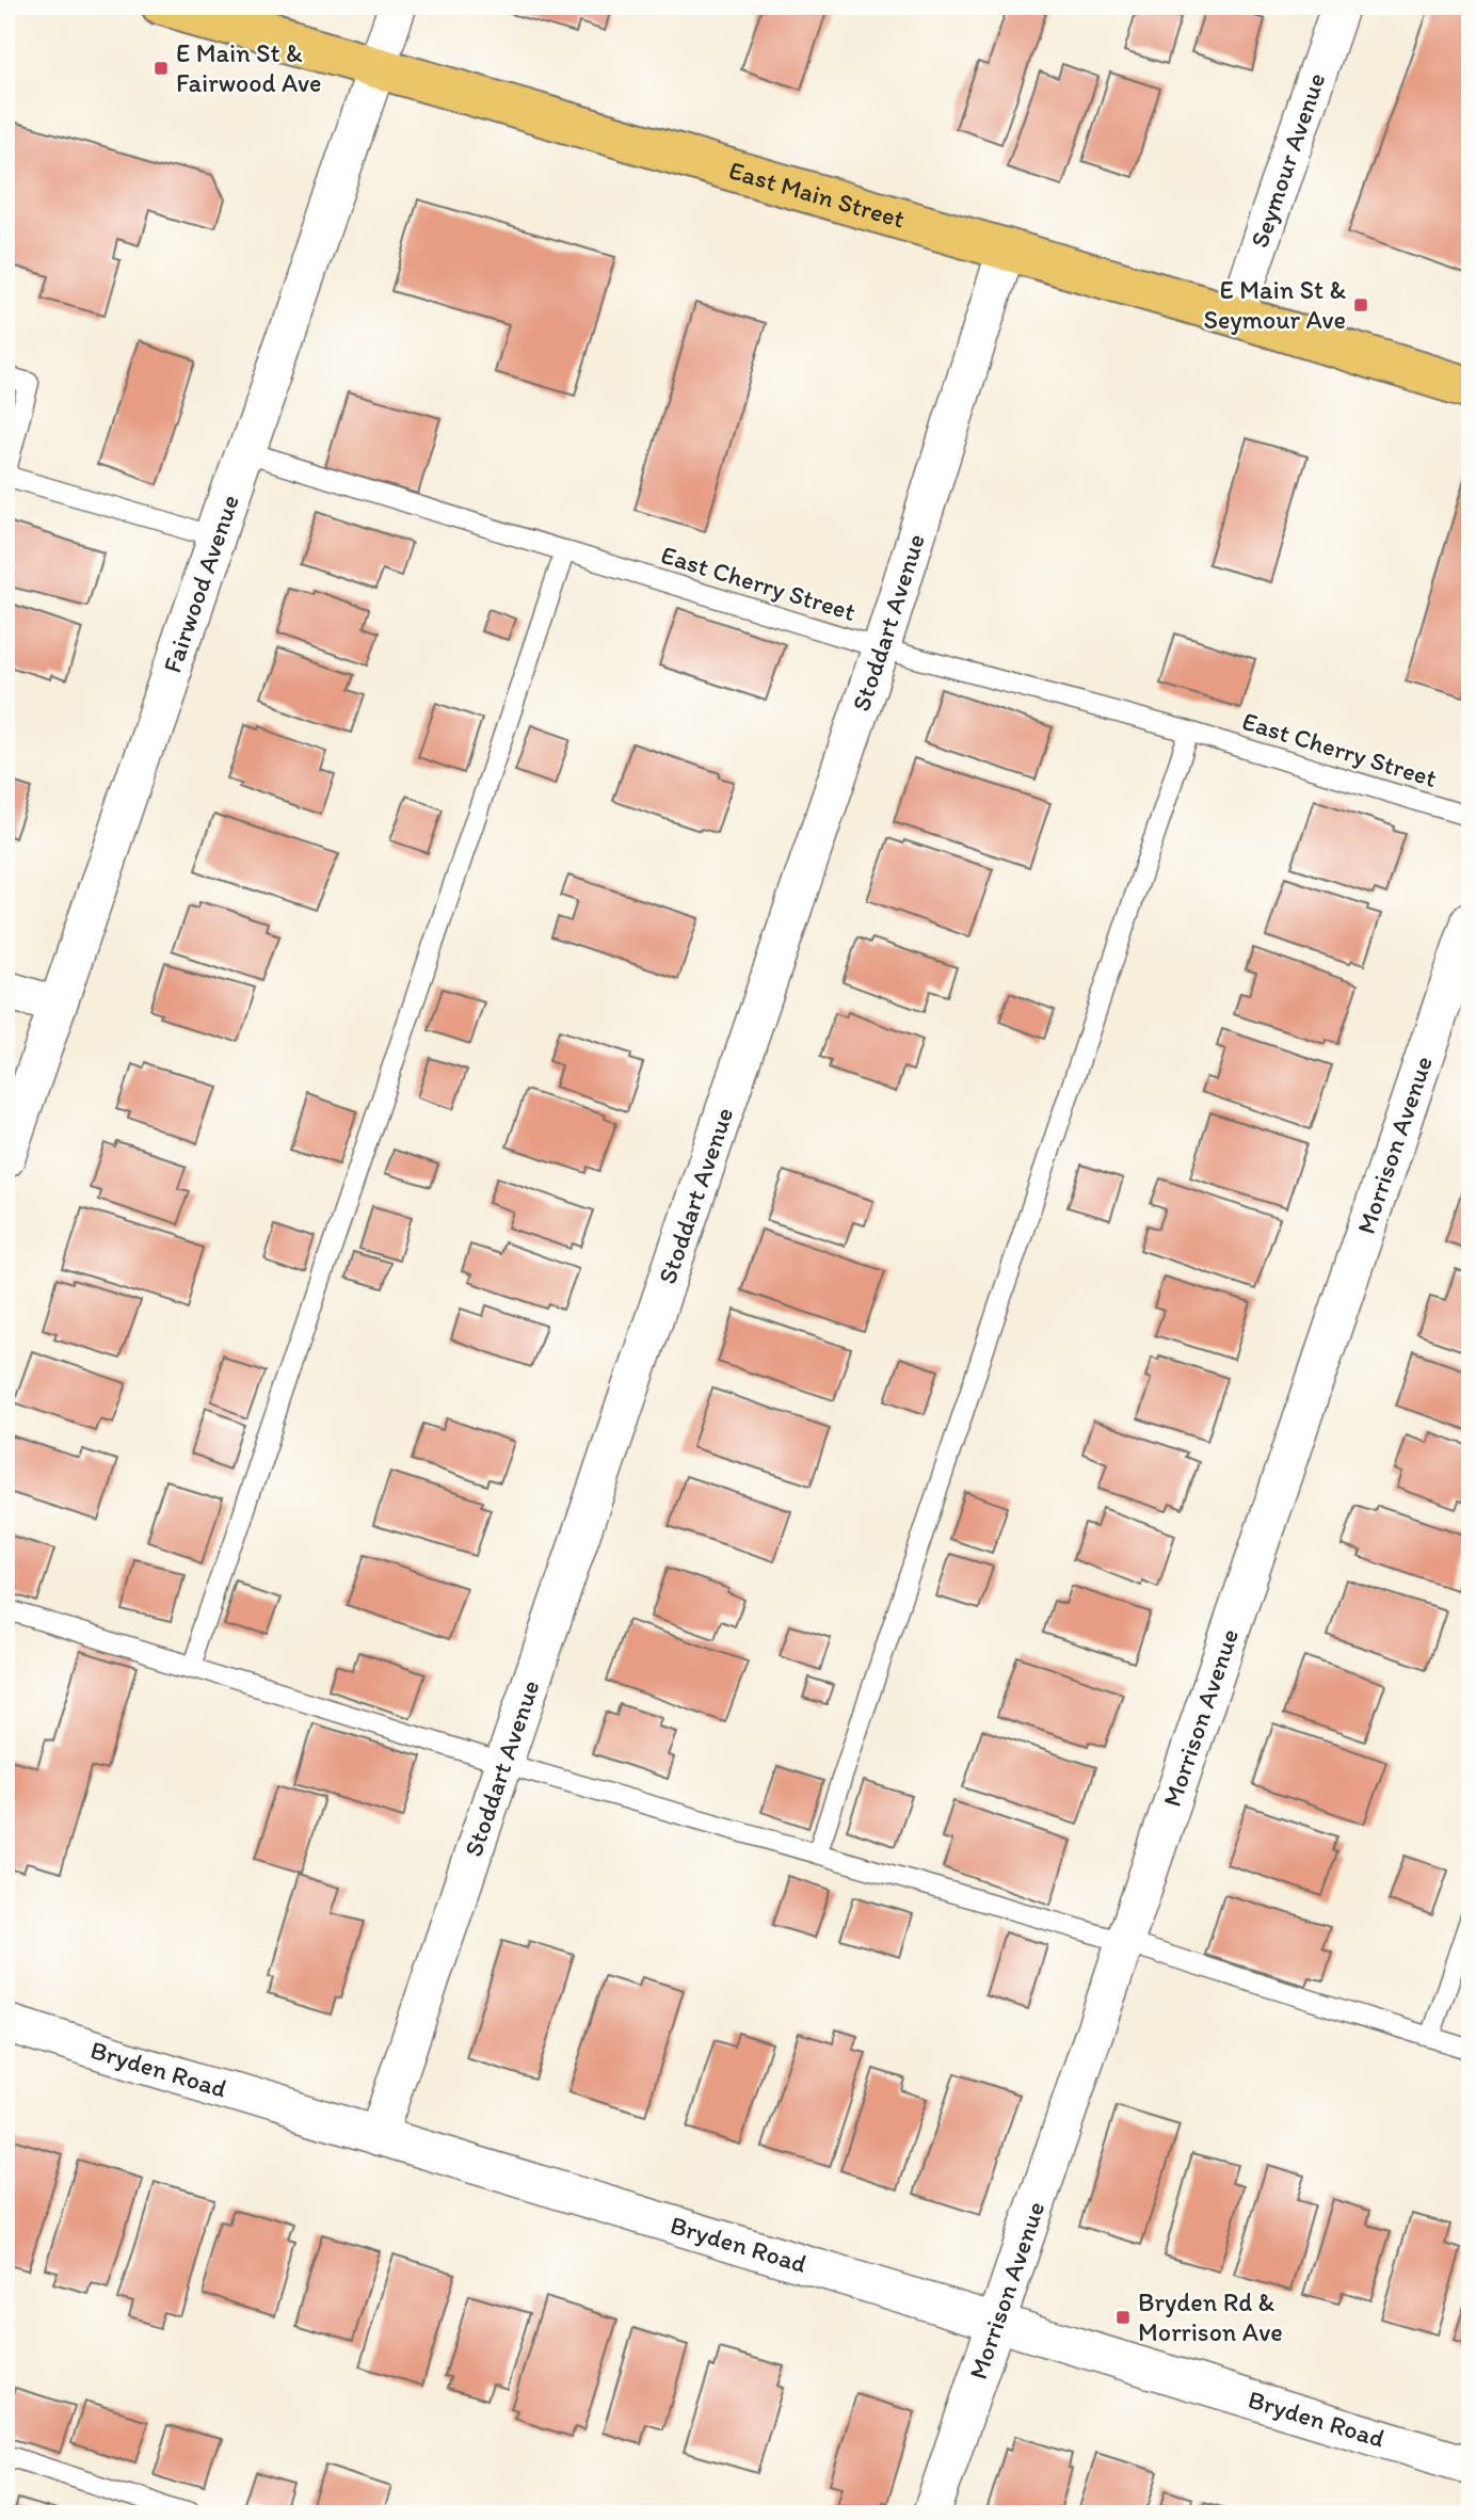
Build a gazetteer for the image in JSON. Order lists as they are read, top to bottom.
{
  "streets": {
    "main road": ["East Main Street"],
    "street": [
      "Seymour Avenue",
      "Fairwood Avenue",
      "Stoddart Avenue",
      "Morrison Avenue",
      "Bryden Road"
    ],
    "lane": ["East Cherry Street"]
  },
  "crossings": [
    ["Seymour Avenue", "East Main Street"],
    ["East Main Street", "Fairwood Avenue"],
    ["East Main Street", "Stoddart Avenue"],
    ["Fairwood Avenue", "East Cherry Street"],
    ["East Cherry Street", "Stoddart Avenue"],
    ["Stoddart Avenue", "Bryden Road"],
    ["Morrison Avenue", "Bryden Road"]
  ],
  "places": {
    "transit": ["E Main St & Fairwood Ave", "E Main St & Seymour Ave", "Bryden Rd & Morrison Ave"]
  }
}
